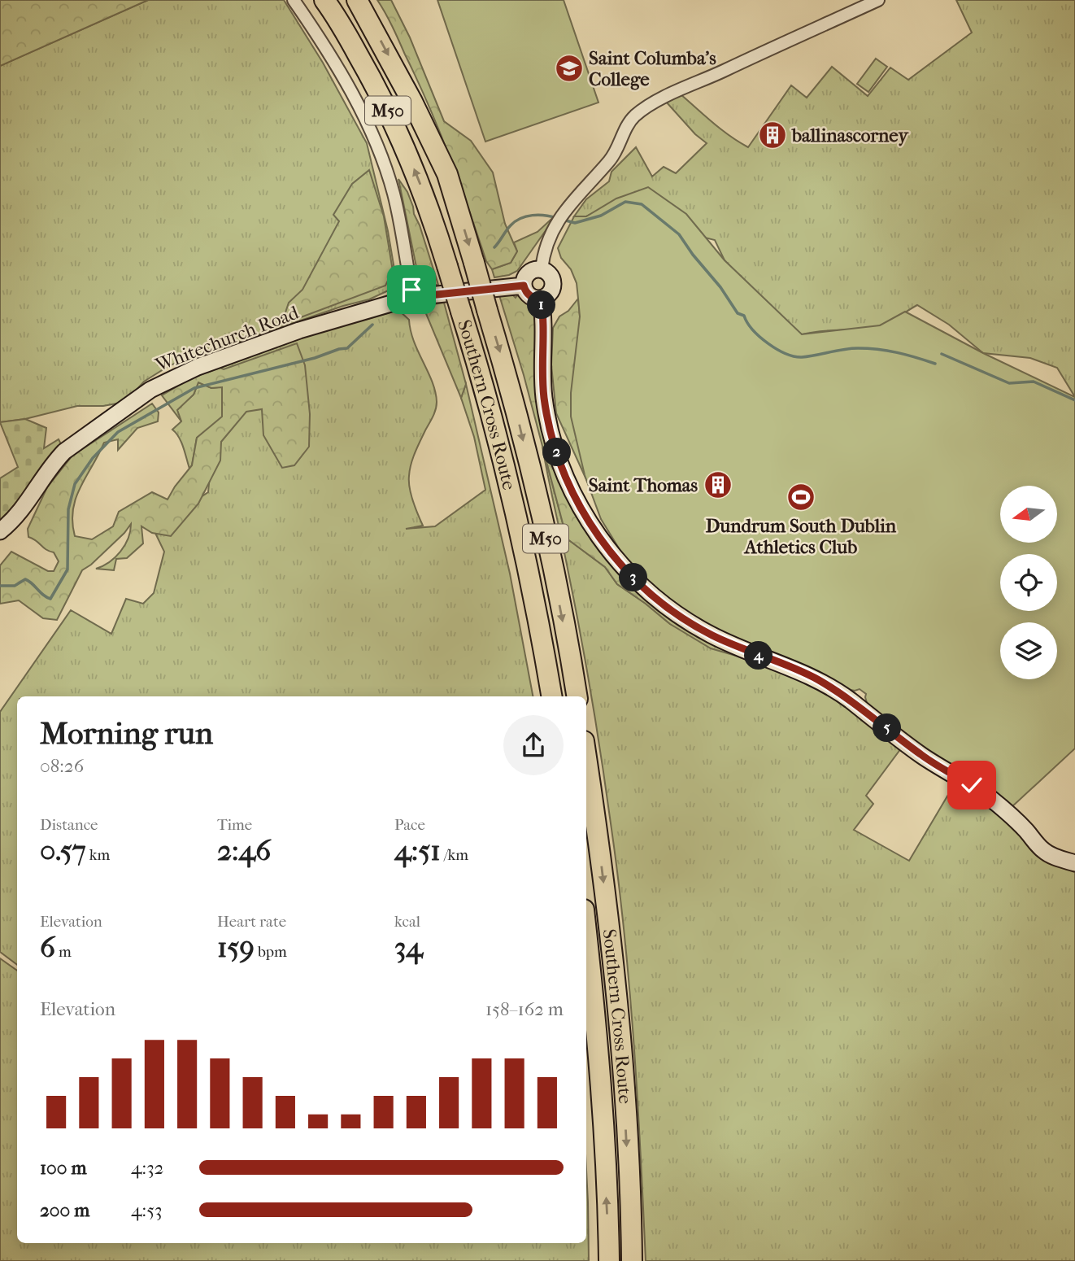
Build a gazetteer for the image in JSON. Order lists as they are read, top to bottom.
{
  "streets": {
    "highway": ["M50", "Southern Cross Route"],
    "street": ["Whitechurch Road"]
  },
  "places": {
    "school or university": ["Saint Columba's College"],
    "building": ["ballinascorney", "Saint Thomas"],
    "sports": ["Dundrum South Dublin Athletics Club"]
  },
  "north": "left",
  "page": {
    "pins": [
      "1",
      "2",
      "3",
      "4",
      "5"
    ],
    "heading": ["Morning run", "08:26"],
    "stats": [
      ["Distance", "0.57 km"],
      ["Time", "2:46"],
      ["Pace", "4:51 /km"],
      ["Elevation", "6 m"],
      ["Heart rate", "159 bpm"],
      ["kcal", "34"]
    ],
    "chart": ["Elevation", "158–162 m"],
    "list": [
      {
        "name": "100 m",
        "note": "4:32"
      },
      {
        "name": "200 m",
        "note": "4:53"
      }
    ]
  }
}
